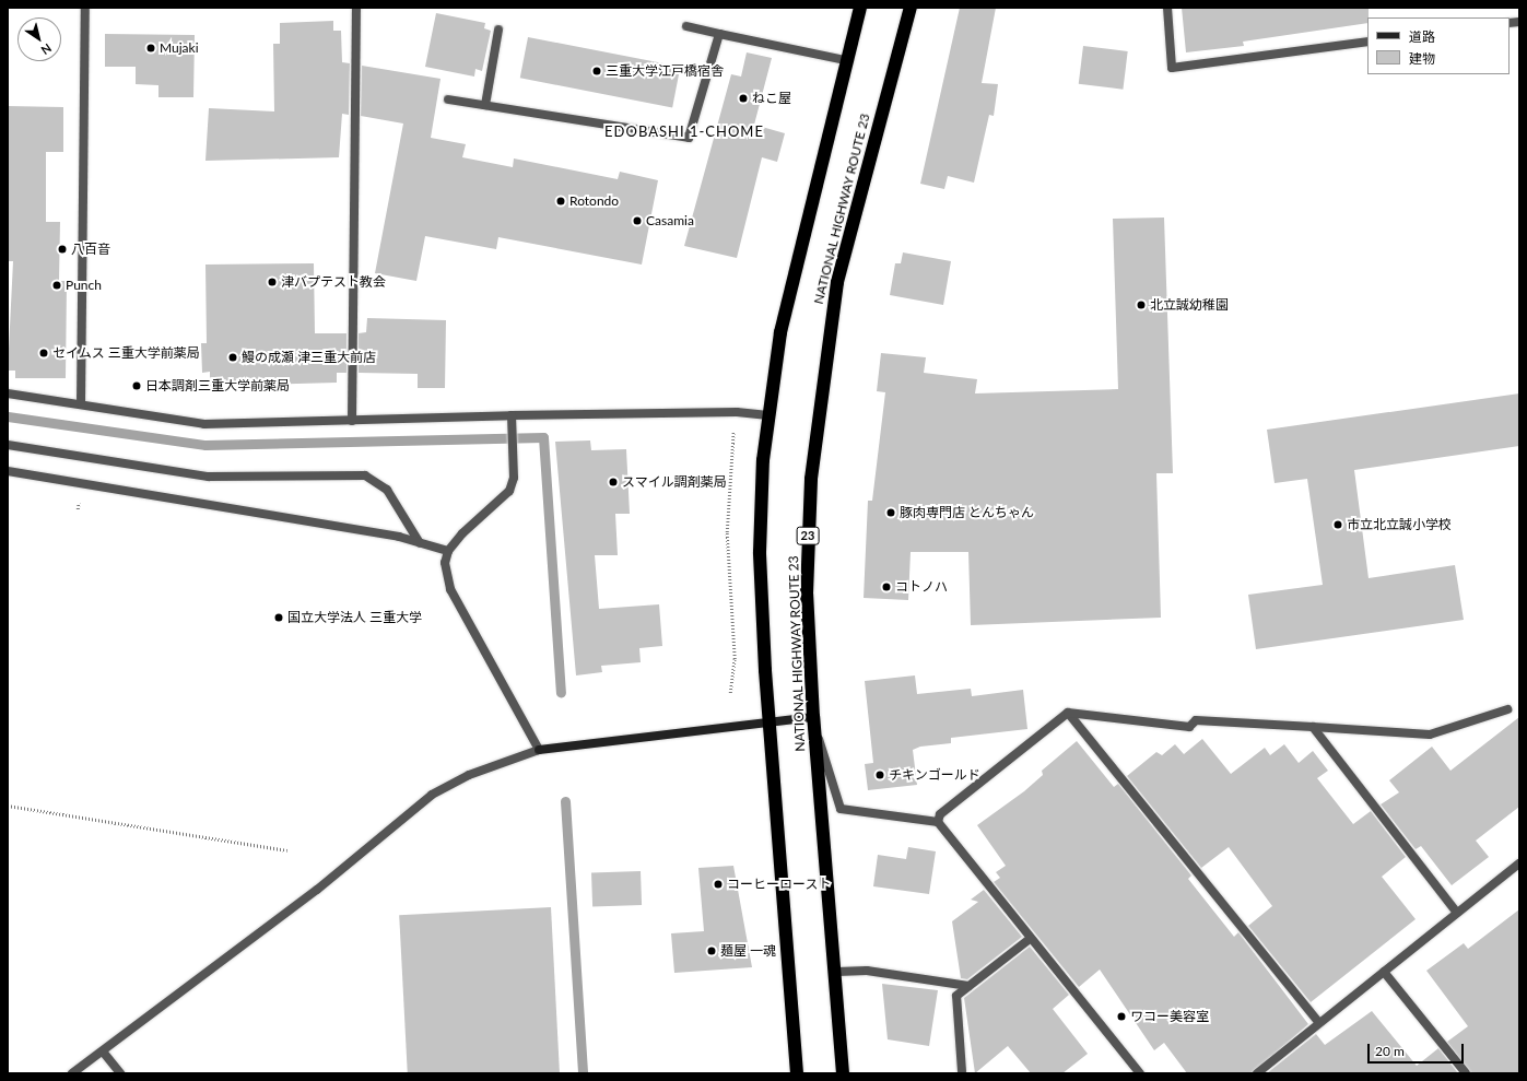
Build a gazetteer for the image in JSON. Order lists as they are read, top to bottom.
{
  "streets": {
    "highway": ["NATIONAL HIGHWAY ROUTE 23", "23"]
  },
  "districts": ["EDOBASHI 1-CHOME"],
  "places": [
    "Mujaki",
    "三重大学江戸橋宿舎",
    "ねこ屋",
    "Rotondo",
    "Casamia",
    "八百音",
    "津バプテスト教会",
    "Punch",
    "北立誠幼稚園",
    "セイムス 三重大学前薬局",
    "鰻の成瀬 津三重大前店",
    "日本調剤三重大学前薬局",
    "スマイル調剤薬局",
    "豚肉専門店 とんちゃん",
    "市立北立誠小学校",
    "コトノハ",
    "国立大学法人 三重大学",
    "チキンゴールド",
    "コーヒーロースト",
    "麺屋 一魂",
    "ワコー美容室"
  ],
  "legend": ["道路", "建物"],
  "scale_bar": "20 m",
  "north": "bottom right"
}
